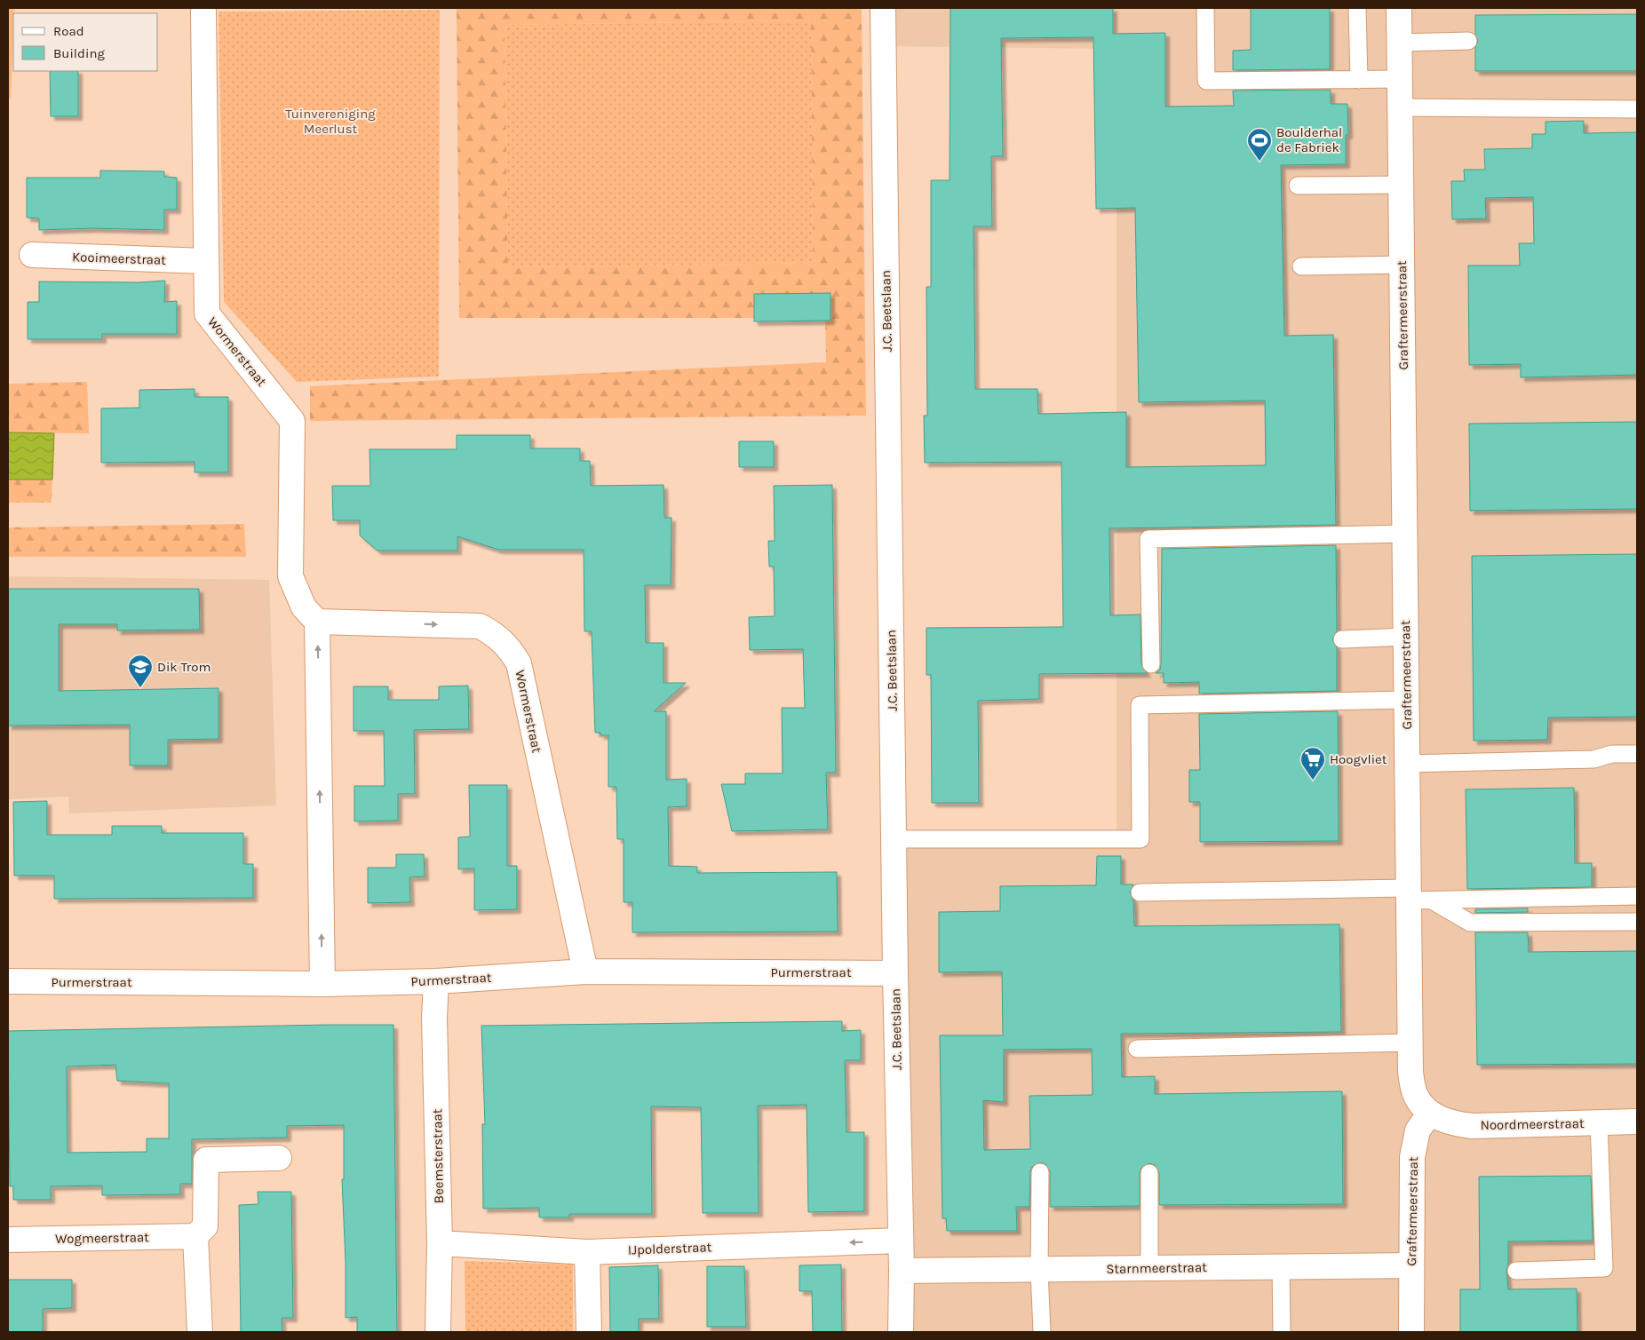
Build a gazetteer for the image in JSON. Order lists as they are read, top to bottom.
{
  "streets": {
    "street": [
      "Kooimeerstraat",
      "J.C. Beetslaan",
      "Graftermeerstraat",
      "Wormerstraat",
      "Purmerstraat",
      "Noordmeerstraat",
      "Beemsterstraat",
      "Wogmeerstraat",
      "IJpolderstraat",
      "Starnmeerstraat"
    ]
  },
  "crossings": [
    ["Kooimeerstraat", "Wormerstraat"],
    ["J.C. Beetslaan", "Purmerstraat"],
    ["J.C. Beetslaan", "IJpolderstraat"],
    ["J.C. Beetslaan", "Starnmeerstraat"],
    ["Graftermeerstraat", "Noordmeerstraat"],
    ["Graftermeerstraat", "Starnmeerstraat"],
    ["Wormerstraat", "Purmerstraat"],
    ["Purmerstraat", "Beemsterstraat"],
    ["Beemsterstraat", "IJpolderstraat"]
  ],
  "one_way": ["Wormerstraat", "IJpolderstraat"],
  "parks": ["Tuinvereniging Meerlust"],
  "places": {
    "sports": ["Boulderhal de Fabriek"],
    "school or university": ["Dik Trom"],
    "supermarket": ["Hoogvliet"]
  },
  "legend": ["Road", "Building"]
}
